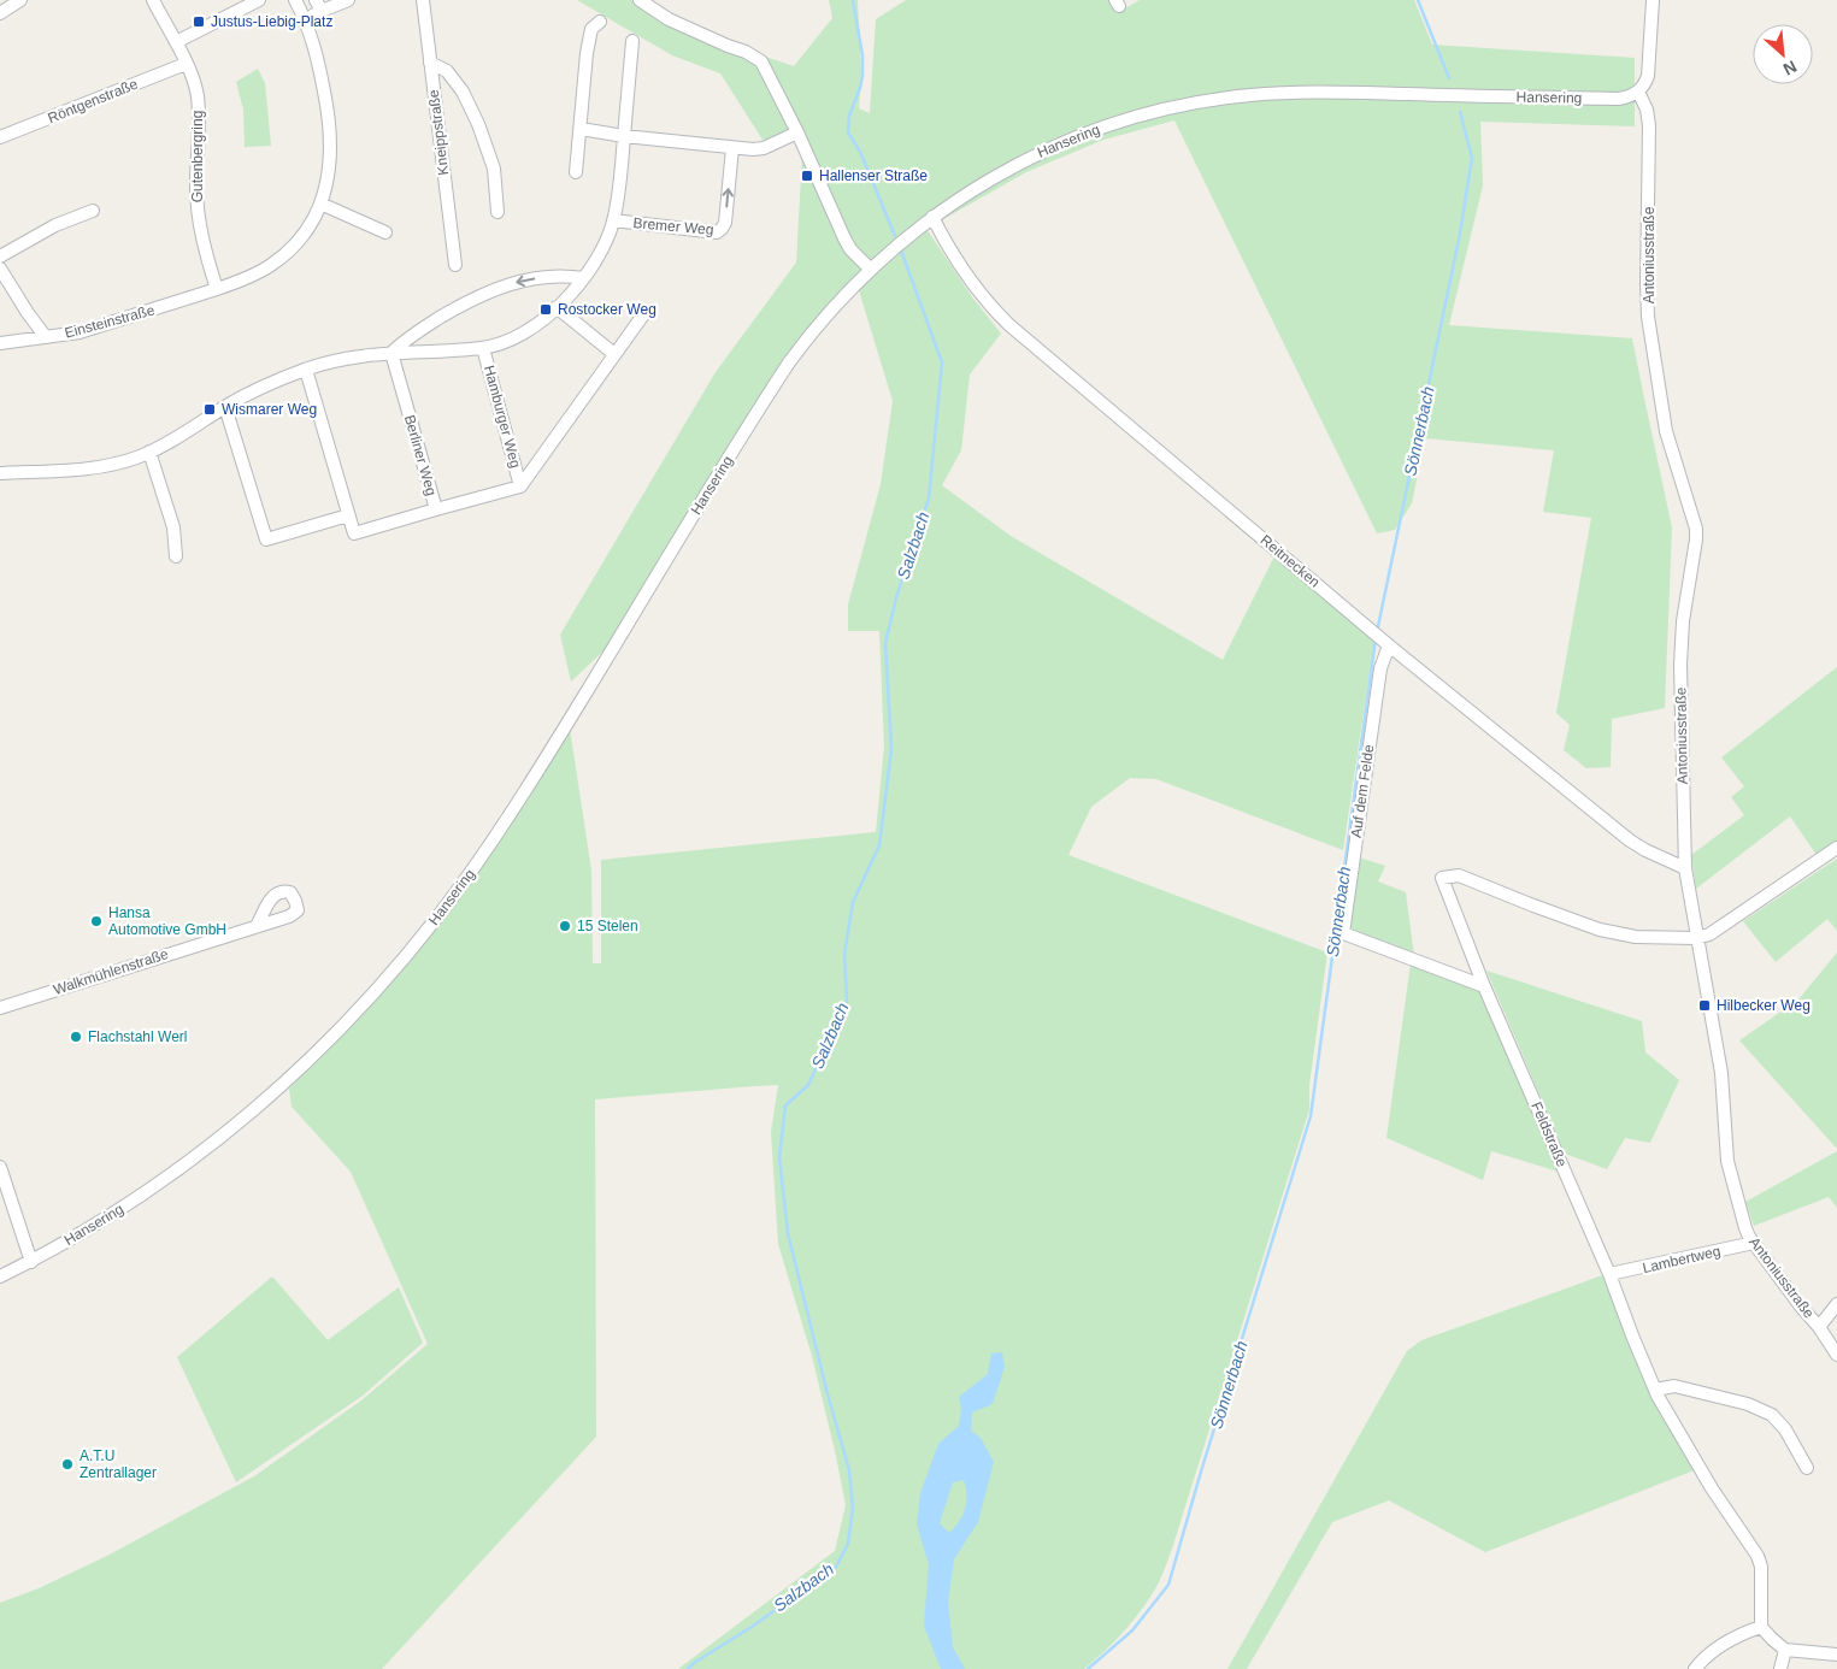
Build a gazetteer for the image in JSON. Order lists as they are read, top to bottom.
{
  "streets": {
    "street": [
      "Hansering",
      "Röntgenstraße",
      "Kneippstraße",
      "Gutenbergring",
      "Bremer Weg",
      "Antoniusstraße",
      "Einsteinstraße",
      "Hamburger Weg",
      "Berliner Weg",
      "Reitnecken",
      "Auf dem Felde",
      "Walkmühlenstraße",
      "Feldstraße",
      "Lambertweg"
    ]
  },
  "crossings": [
    ["Hansering", "Antoniusstraße"],
    ["Hansering", "Reitnecken"],
    ["Röntgenstraße", "Gutenbergring"],
    ["Gutenbergring", "Einsteinstraße"],
    ["Antoniusstraße", "Reitnecken"],
    ["Antoniusstraße", "Feldstraße"],
    ["Antoniusstraße", "Lambertweg"],
    ["Hamburger Weg", "Berliner Weg"],
    ["Reitnecken", "Auf dem Felde"],
    ["Auf dem Felde", "Feldstraße"],
    ["Feldstraße", "Lambertweg"]
  ],
  "water": ["Sönnerbach", "Salzbach"],
  "places": {
    "transit": [
      "Justus-Liebig-Platz",
      "Hallenser Straße",
      "Rostocker Weg",
      "Wismarer Weg",
      "Hilbecker Weg"
    ],
    "other": [
      "Hansa Automotive GmbH",
      "15 Stelen",
      "Flachstahl Werl",
      "A.T.U Zentrallager"
    ]
  },
  "north": "bottom right"
}
